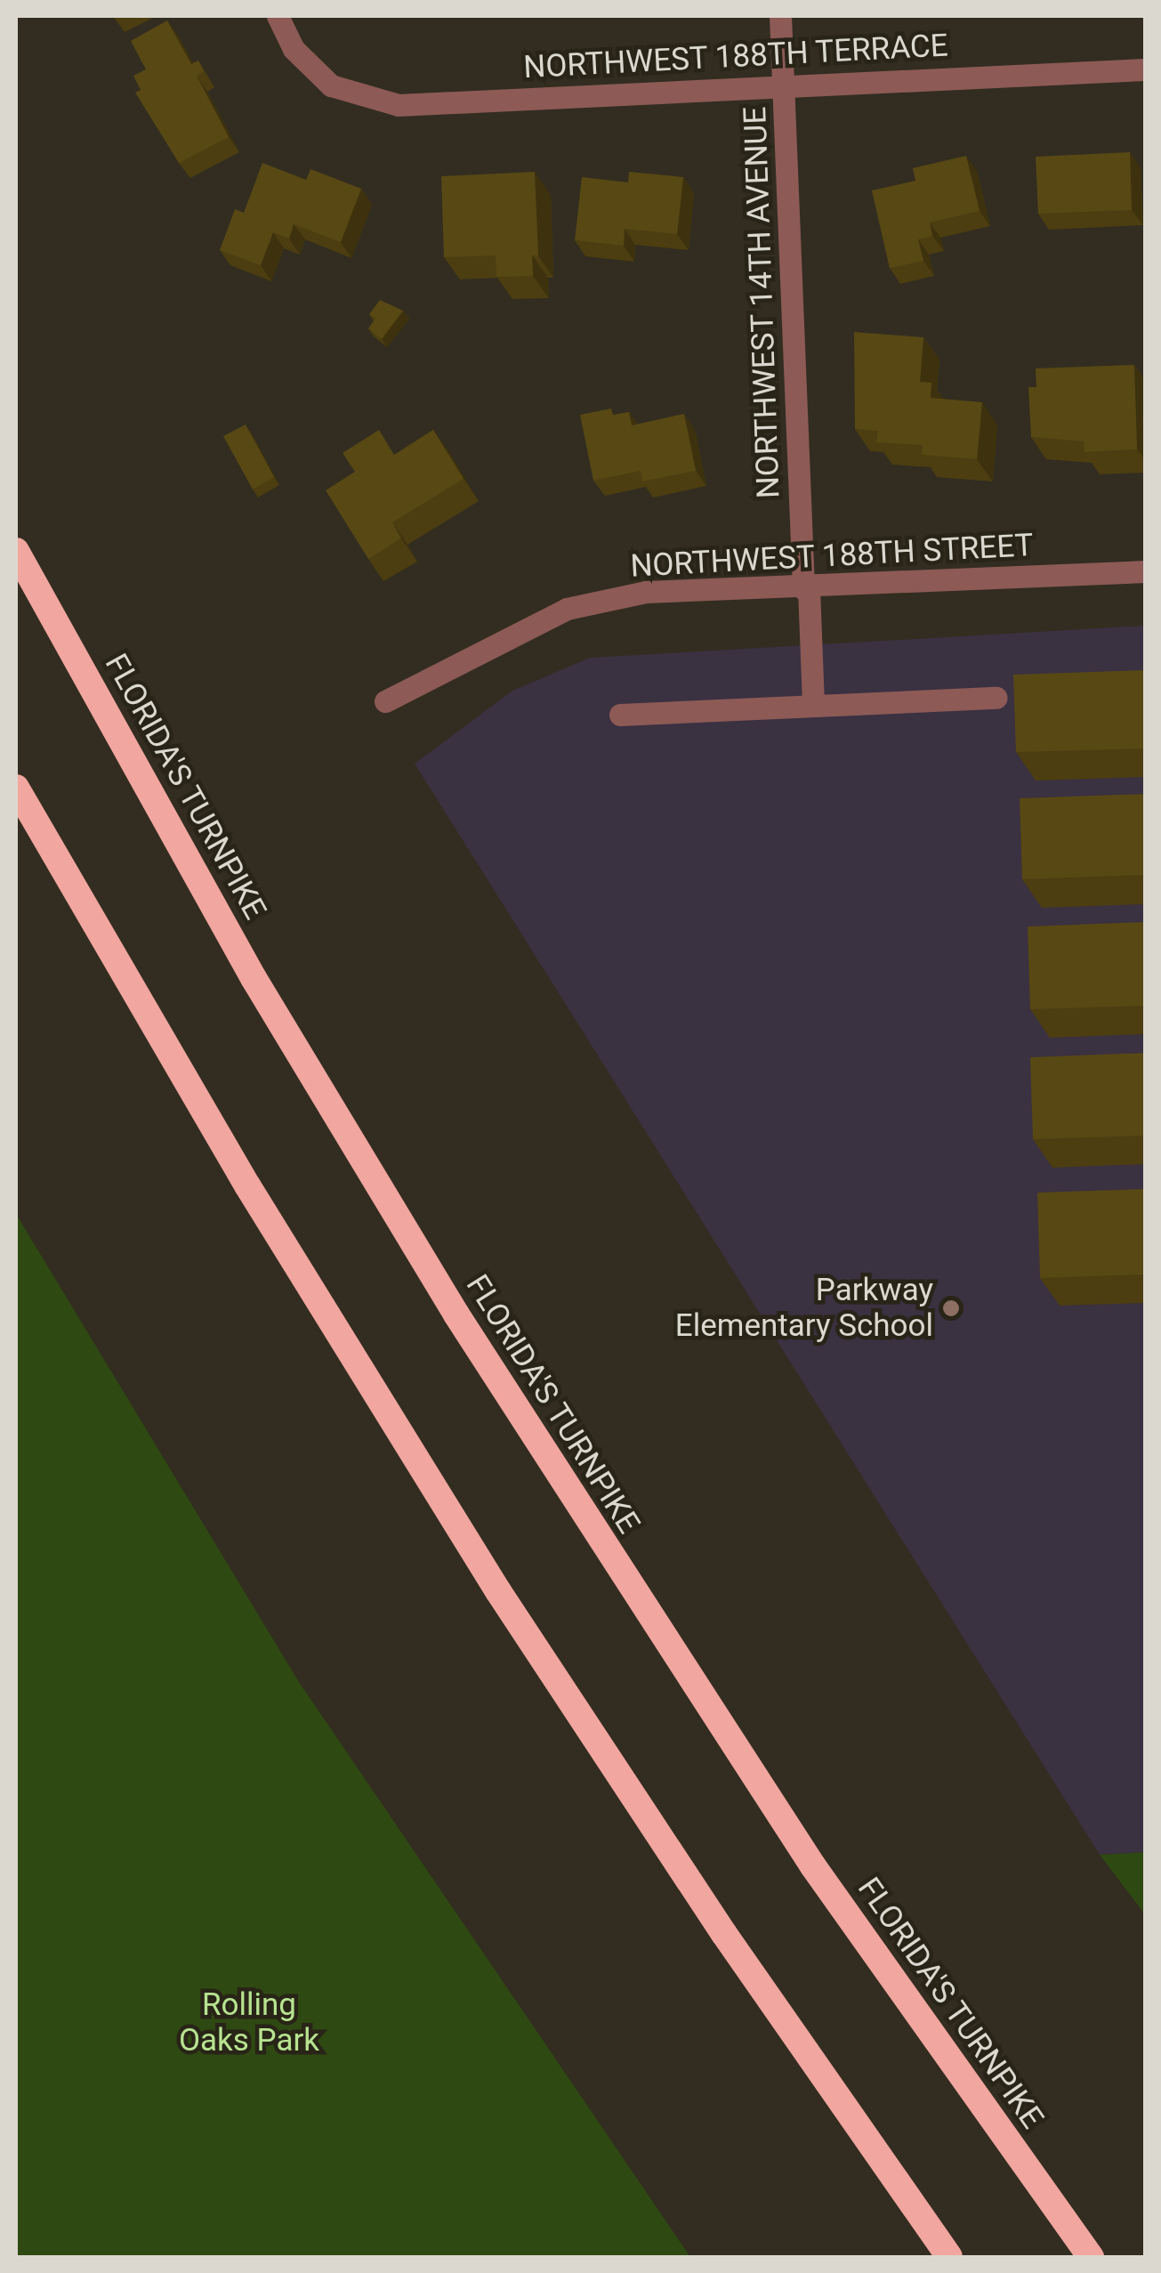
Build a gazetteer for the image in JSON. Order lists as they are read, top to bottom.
{
  "streets": {
    "highway": ["FLORIDA'S TURNPIKE"],
    "street": ["NORTHWEST 188TH TERRACE", "NORTHWEST 14TH AVENUE", "NORTHWEST 188TH STREET"]
  },
  "crossings": [
    ["NORTHWEST 188TH TERRACE", "NORTHWEST 14TH AVENUE"],
    ["NORTHWEST 14TH AVENUE", "NORTHWEST 188TH STREET"]
  ],
  "parks": ["Rolling Oaks Park"],
  "places": ["Parkway Elementary School"]
}
